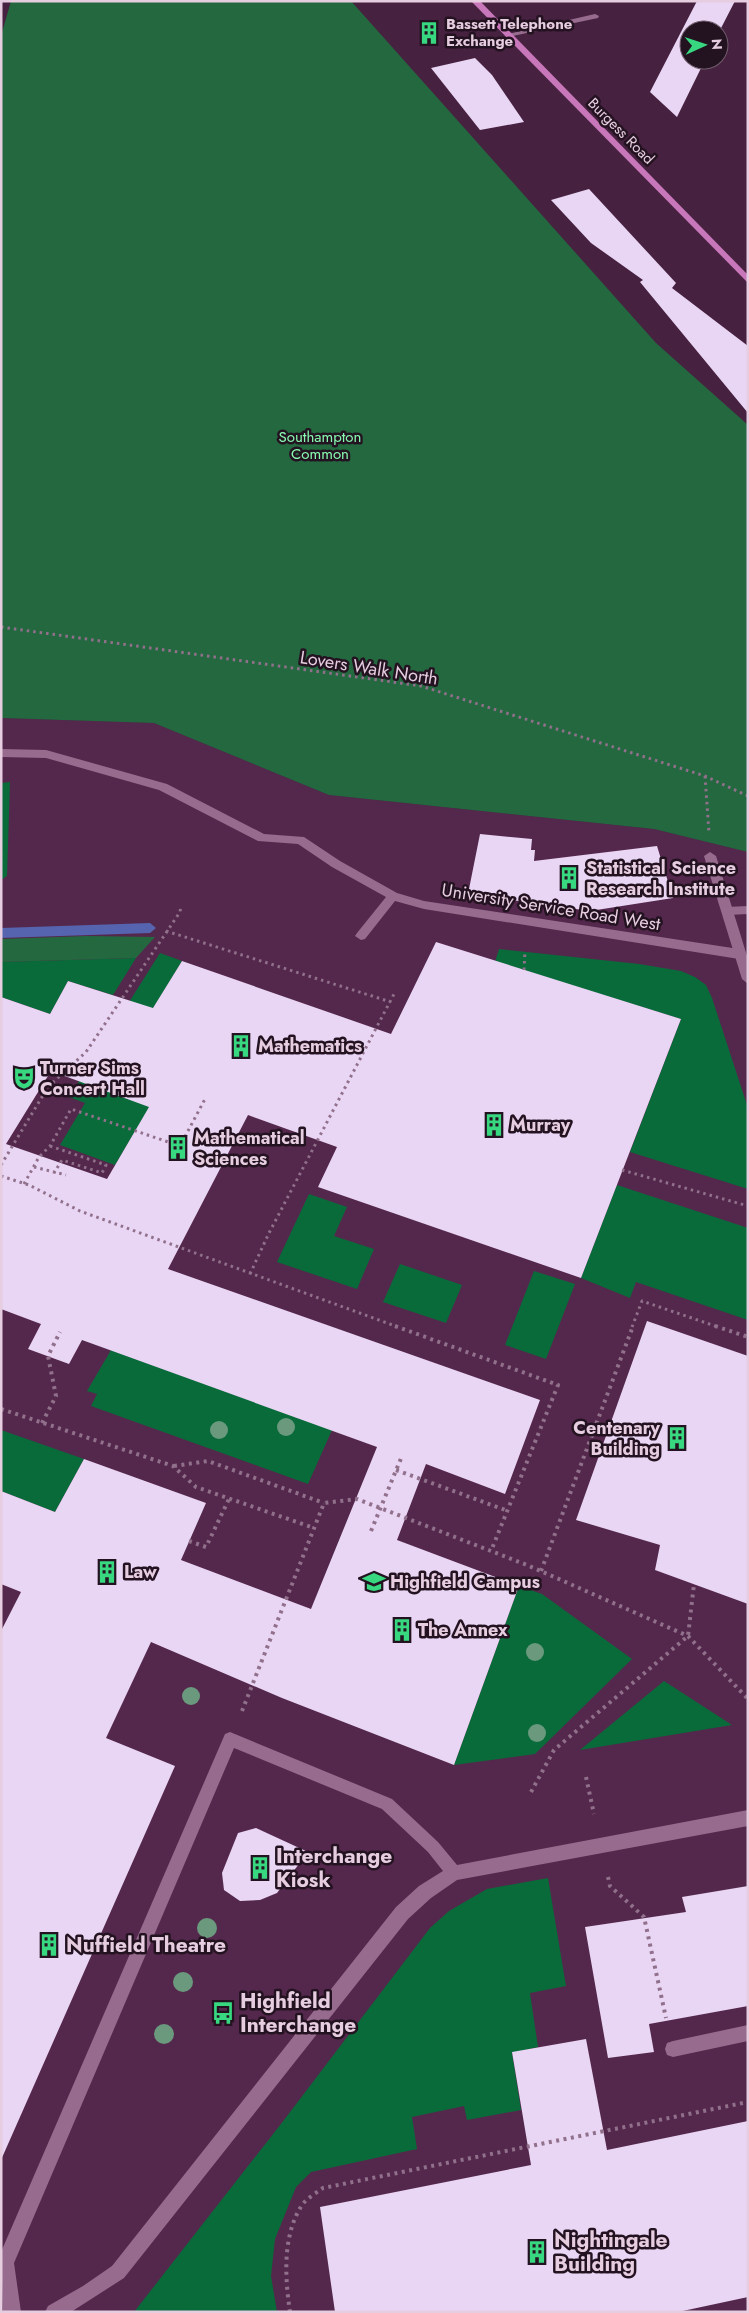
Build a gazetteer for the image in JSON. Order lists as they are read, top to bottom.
{
  "streets": {
    "main road": ["Burgess Road"],
    "street": ["University Service Road West"],
    "path": ["Lovers Walk North"]
  },
  "parks": ["Southampton Common"],
  "places": {
    "building": [
      "Bassett Telephone Exchange",
      "Statistical Science Research Institute",
      "Mathematics",
      "Murray",
      "Mathematical Sciences",
      "Centenary Building",
      "Law",
      "The Annex",
      "Interchange Kiosk",
      "Nuffield Theatre",
      "Nightingale Building"
    ],
    "theatre": ["Turner Sims Concert Hall"],
    "school or university": ["Highfield Campus"],
    "bus stop": ["Highfield Interchange"]
  },
  "north": "right"
}
